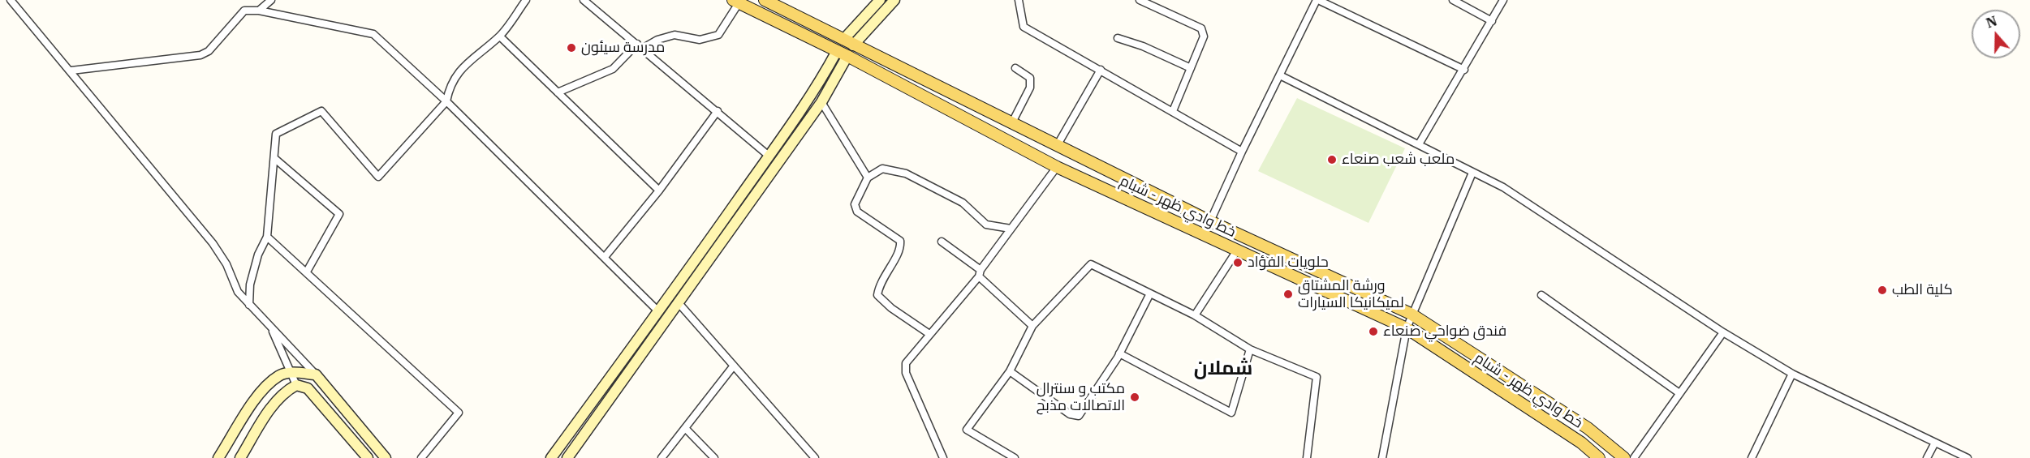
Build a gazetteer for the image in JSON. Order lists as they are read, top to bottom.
{
  "streets": {
    "main road": ["خط وادي ظهر - شبام"]
  },
  "districts": ["شملان"],
  "places": [
    "مدرسة سيئون",
    "ملعب شعب صنعاء",
    "حلويات الفؤاد",
    "كلية الطب",
    "ورشة المشتاق لميكانيكا السيارات",
    "فندق ضواحي صنعاء",
    "مكتب و سنترال الاتصالات مذبح"
  ],
  "north": "top"
}
